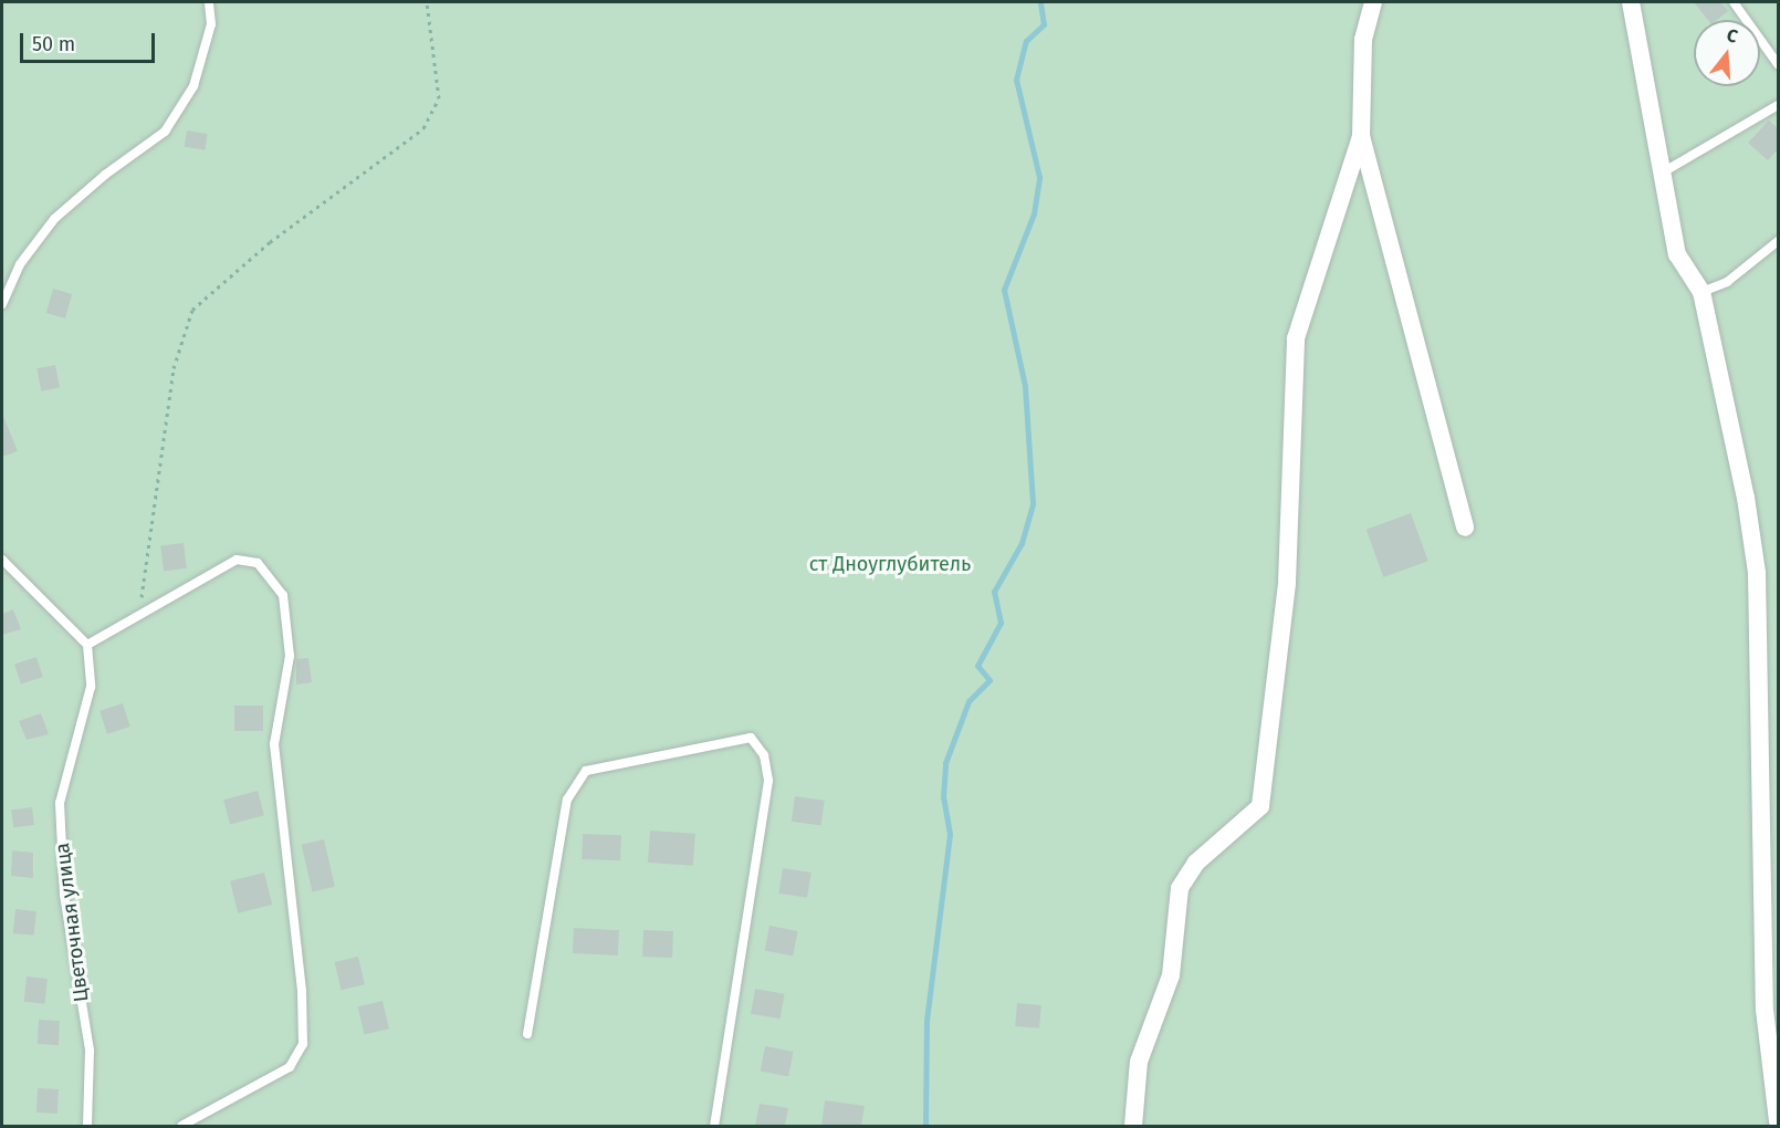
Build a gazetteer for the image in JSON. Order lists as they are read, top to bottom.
{
  "streets": {
    "lane": ["Цветочная улица"]
  },
  "parks": ["ст Дноуглубитель"],
  "scale_bar": "50 m",
  "north": "top"
}
